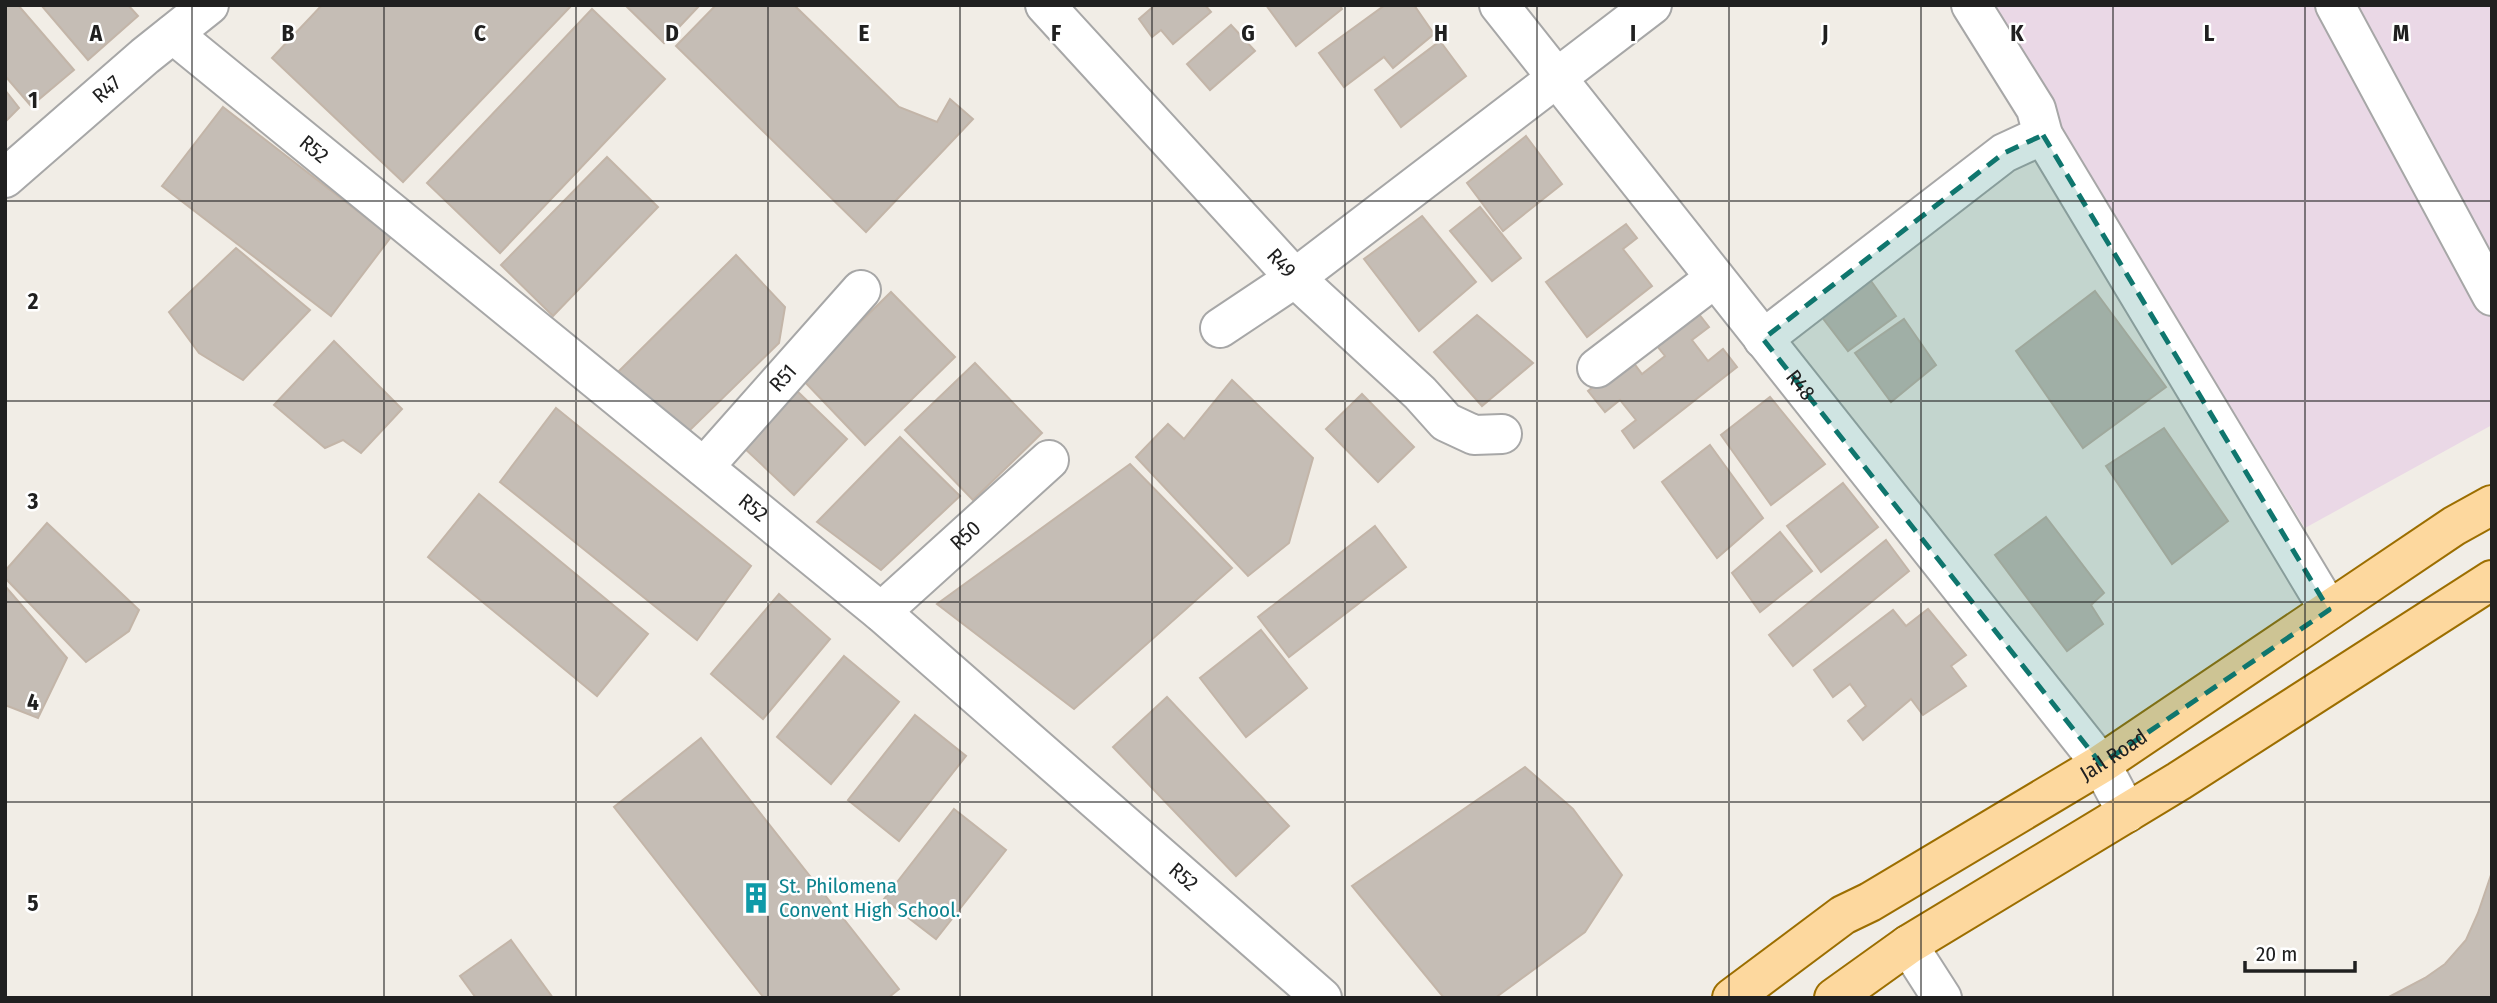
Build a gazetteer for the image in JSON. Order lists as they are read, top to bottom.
{
  "streets": {
    "main road": ["Jail Road"],
    "street": [
      "R47",
      "R52",
      "R49",
      "R51",
      "R48",
      "R50"
    ]
  },
  "crossings": [
    ["R47", "R52"],
    ["R52", "R51"],
    ["R52", "R50"],
    ["R49", "R48"],
    ["R48", "Jail Road"]
  ],
  "places": {
    "building": ["St. Philomena Convent High School."]
  },
  "scale_bar": "20 m",
  "grid": {
    "columns": [
      "A",
      "B",
      "C",
      "D",
      "E",
      "F",
      "G",
      "H",
      "I",
      "J",
      "K",
      "L",
      "M"
    ],
    "rows": [
      "1",
      "2",
      "3",
      "4",
      "5"
    ]
  }
}
